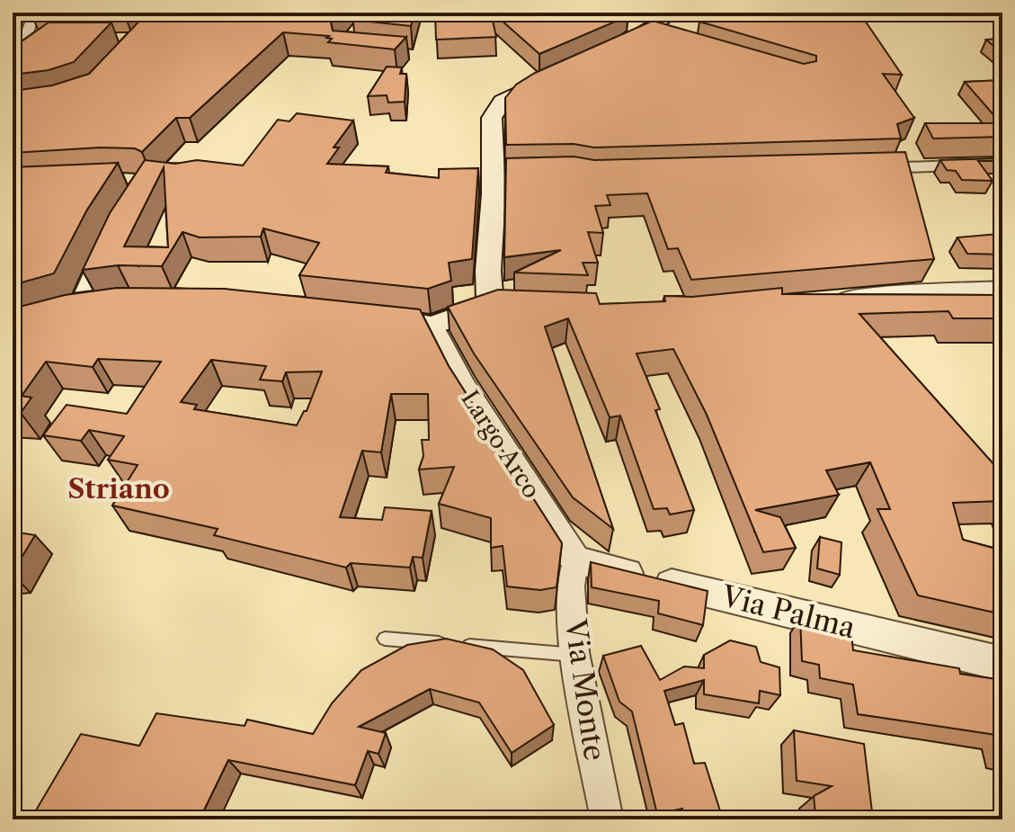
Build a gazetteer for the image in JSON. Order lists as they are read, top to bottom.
{
  "streets": {
    "street": ["Largo Arco", "Via Palma", "Via Monte"]
  },
  "crossings": [
    ["Largo Arco", "Via Palma"],
    ["Largo Arco", "Via Monte"],
    ["Via Palma", "Via Monte"]
  ],
  "districts": ["Striano"]
}
